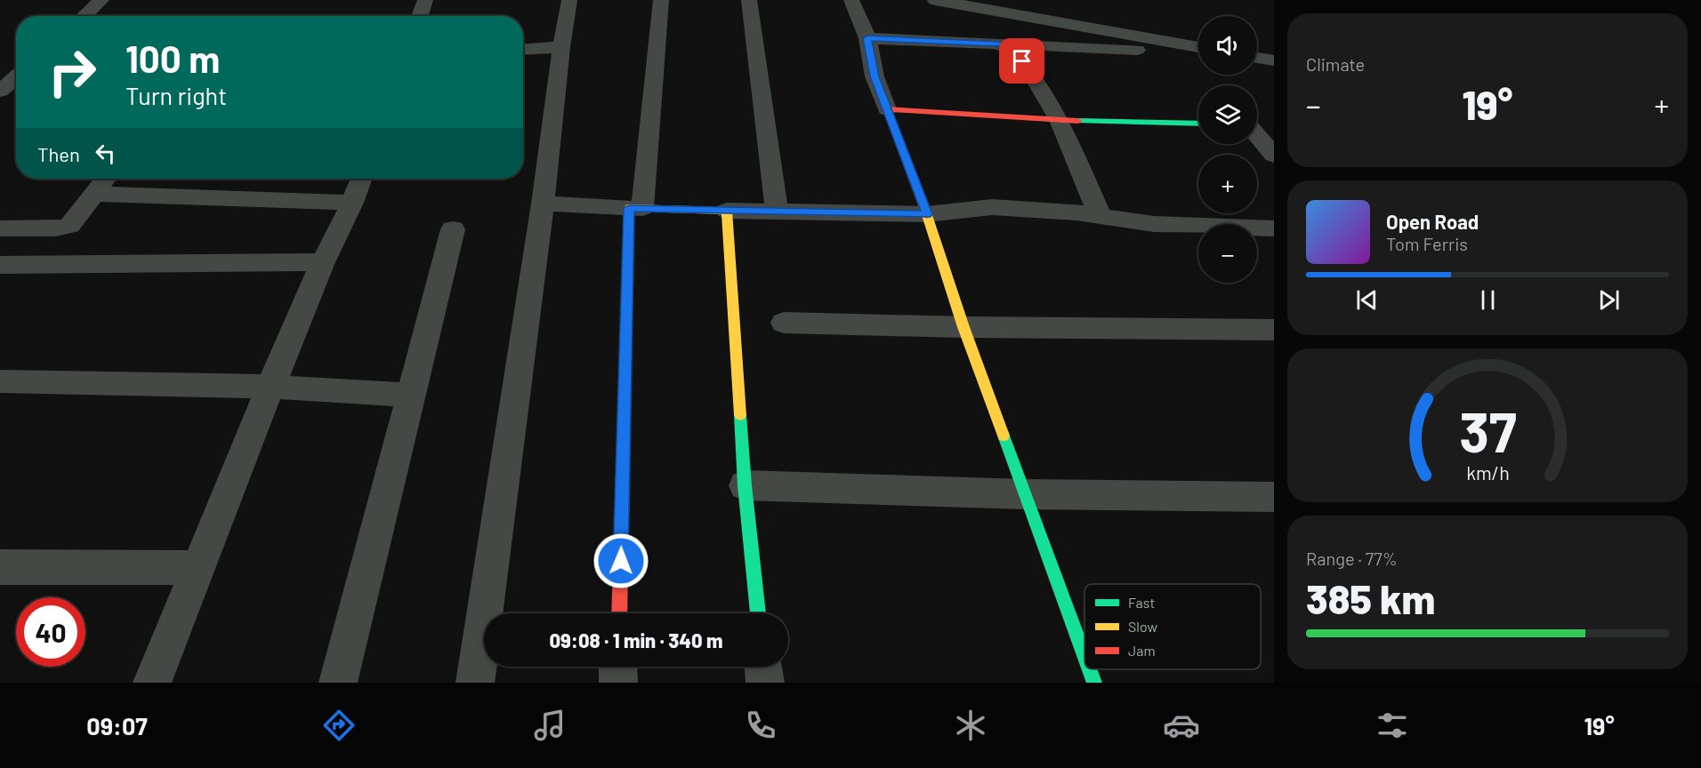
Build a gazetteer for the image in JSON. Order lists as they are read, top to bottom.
{
  "legend": ["Fast", "Slow", "Jam"],
  "page": {
    "tile": [
      "Climate",
      ["Range · 77%", "385 km"]
    ],
    "map_buttons": ["+", "−"],
    "turn": ["100 m", "Turn right"],
    "heat": ["−", "19°", "+"],
    "then": "Then",
    "song": ["Open Road", "Tom Ferris"],
    "limit": "40",
    "trip": "09:08 · 1 min · 340 m",
    "tabs": ["09:07", "19°"],
    "gauge": ["37", "km/h"]
  }
}
